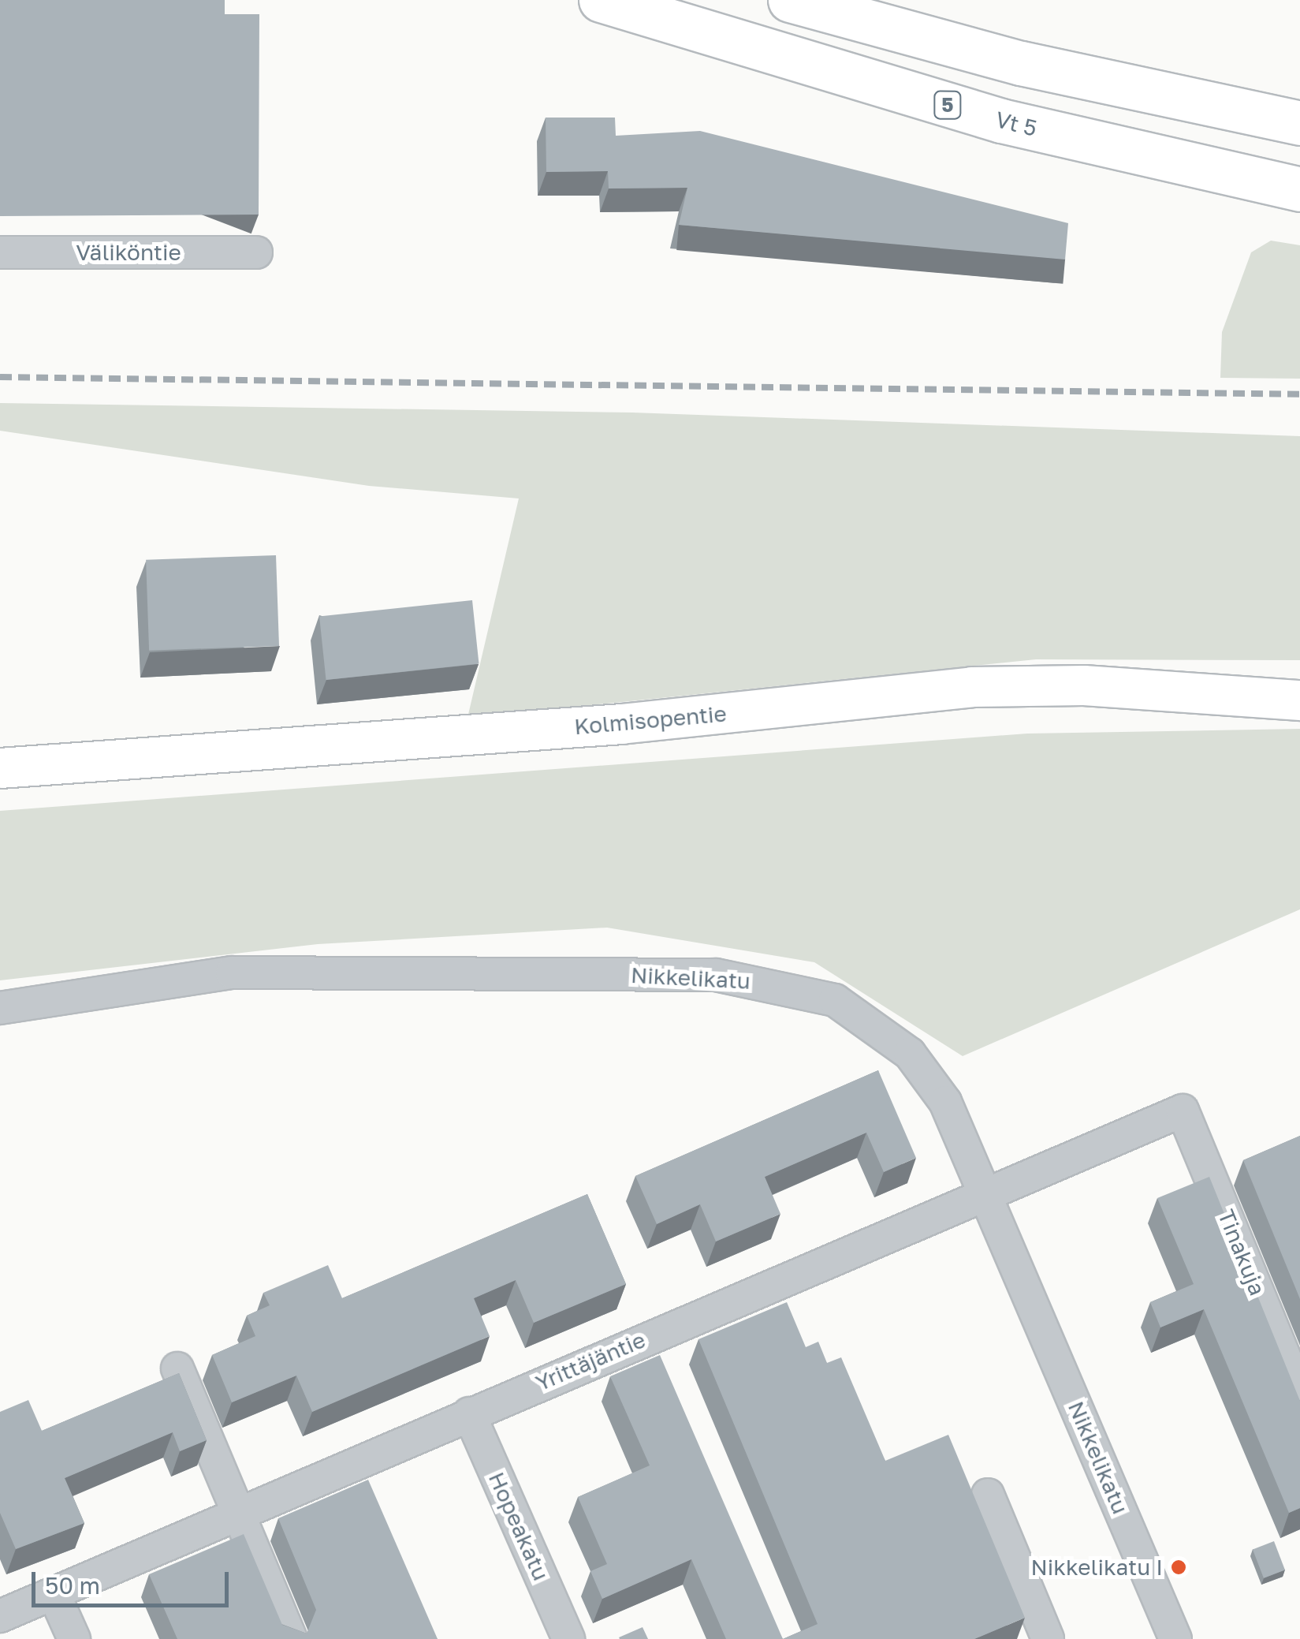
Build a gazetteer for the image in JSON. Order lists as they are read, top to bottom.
{
  "streets": {
    "highway": ["5", "Vt 5"],
    "main road": ["Kolmisopentie"],
    "street": [
      "Väliköntie",
      "Nikkelikatu",
      "Tinakuja",
      "Yrittäjäntie",
      "Hopeakatu"
    ]
  },
  "crossings": [
    ["Nikkelikatu", "Yrittäjäntie"],
    ["Tinakuja", "Yrittäjäntie"],
    ["Yrittäjäntie", "Hopeakatu"]
  ],
  "places": ["Nikkelikatu I"],
  "scale_bar": "50 m"
}
